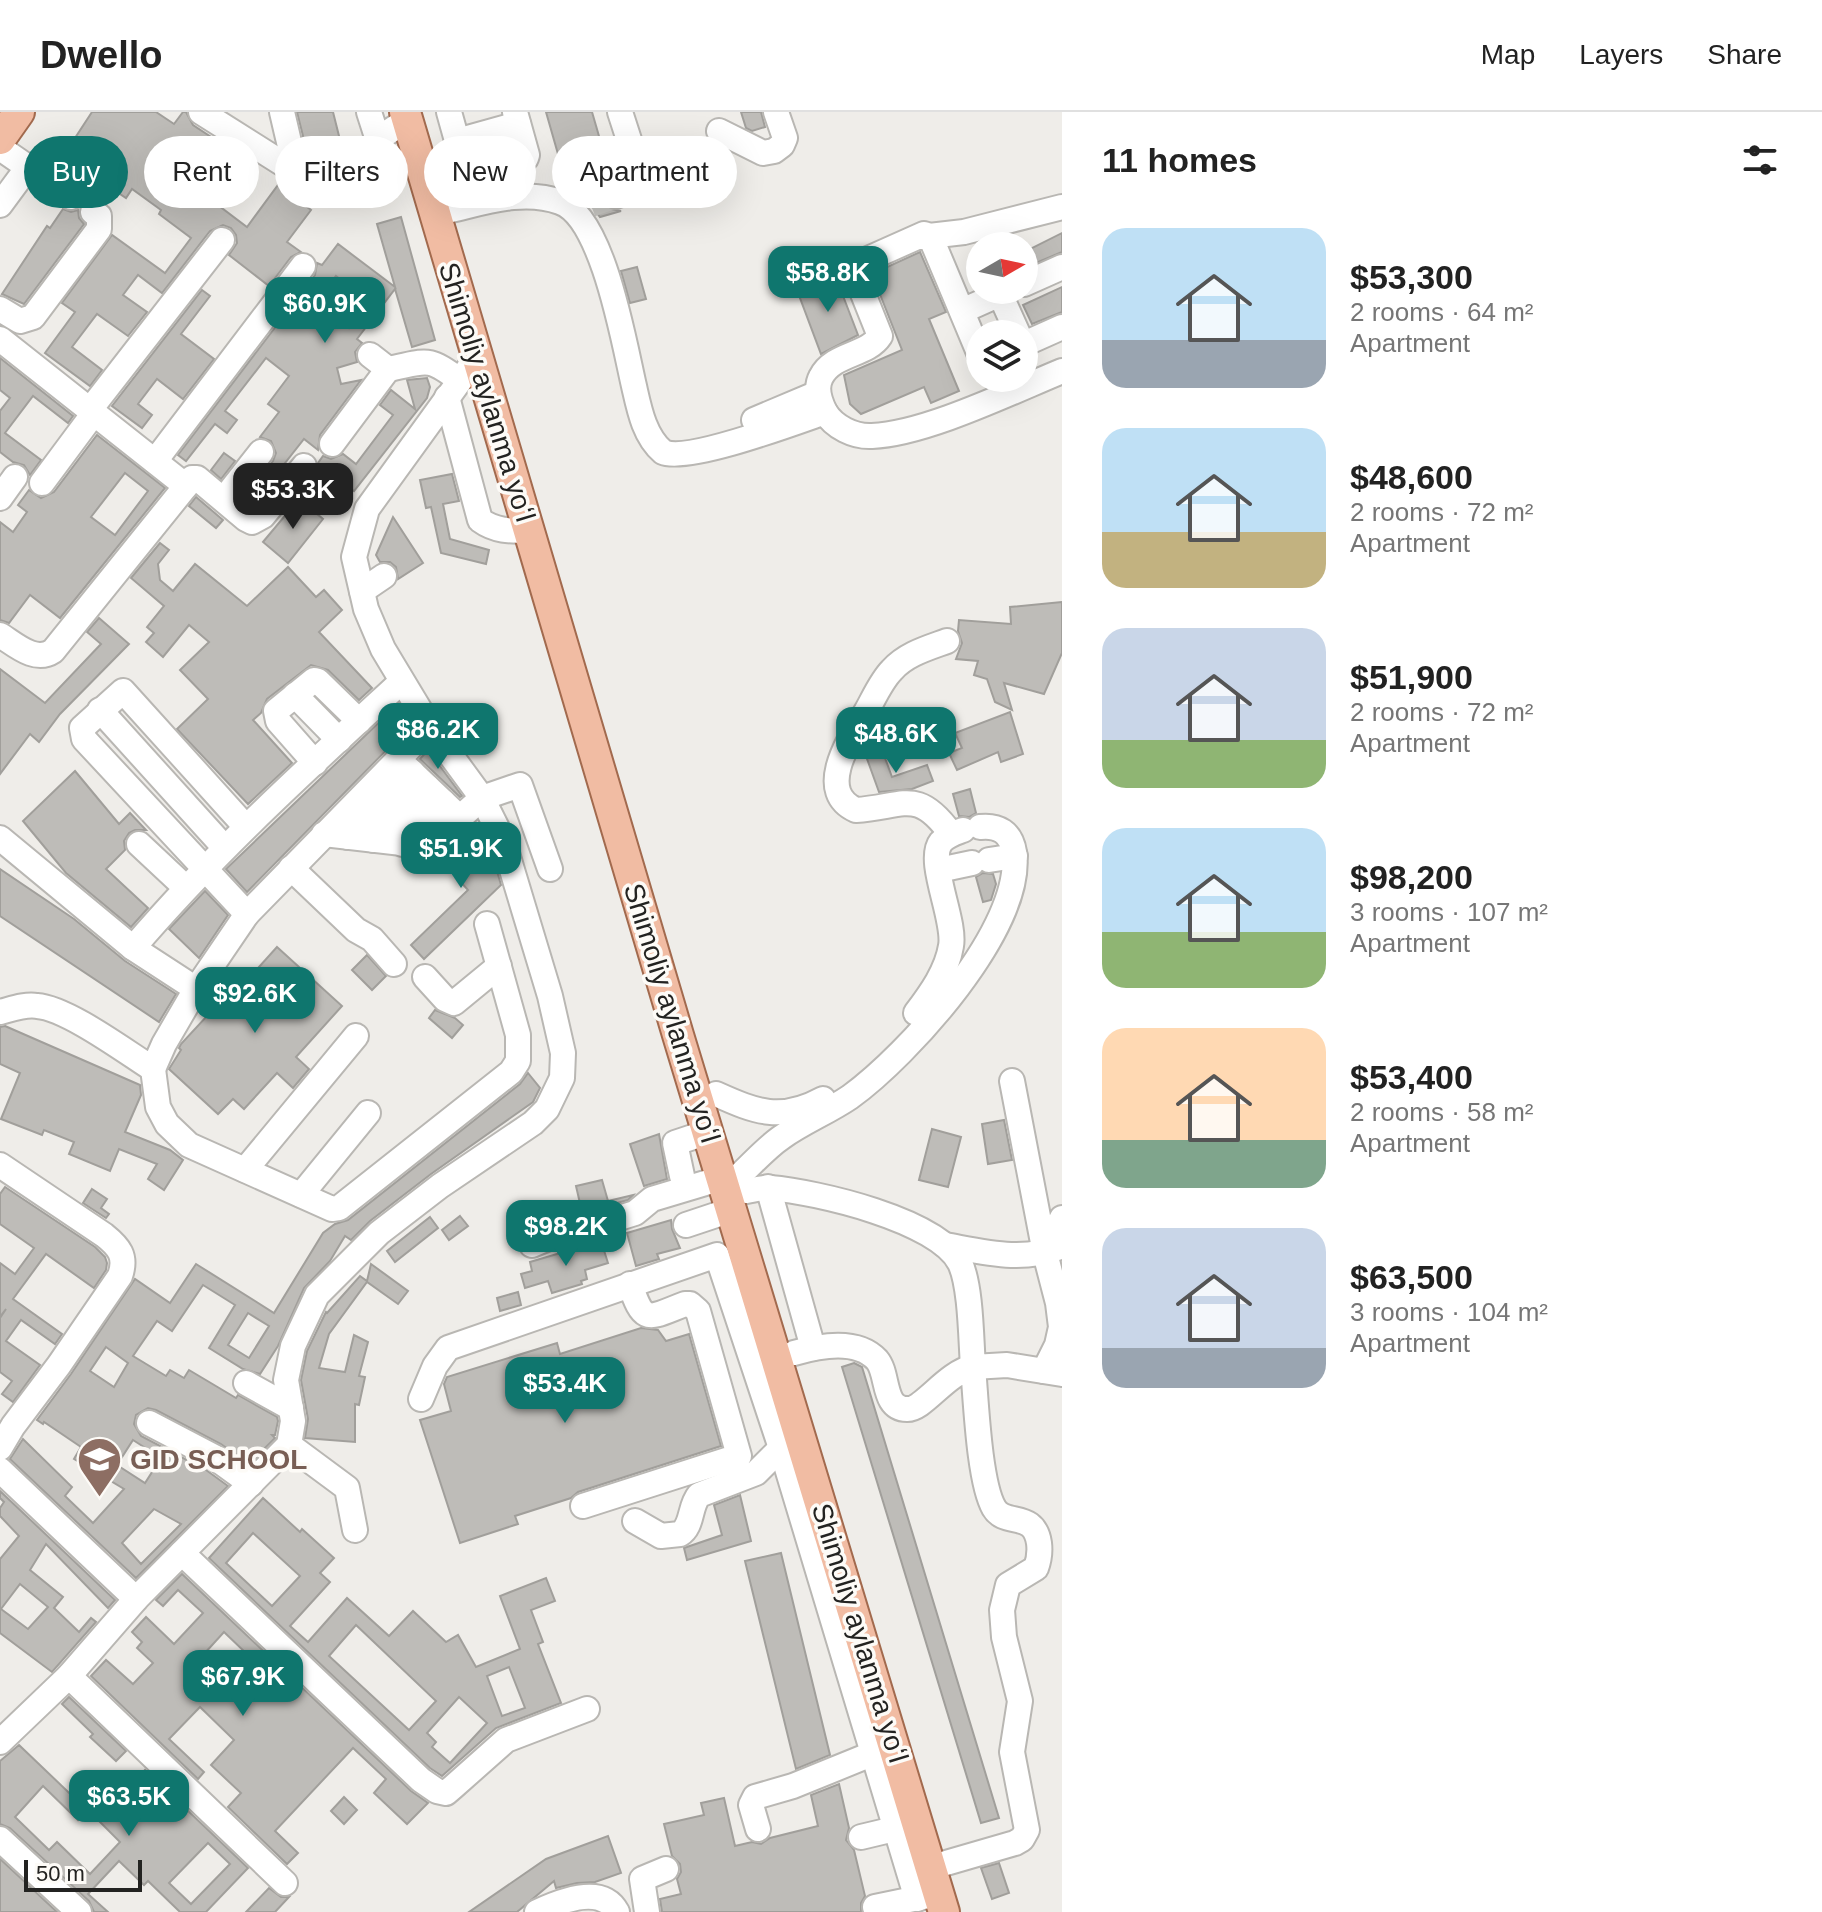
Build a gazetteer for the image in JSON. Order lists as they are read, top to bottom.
{
  "streets": {
    "main road": ["Shimoliy aylanma yoʻl"]
  },
  "places": {
    "school or university": ["GID SCHOOL"]
  },
  "scale_bar": "50 m",
  "north": "right",
  "page": {
    "header": "Dwello",
    "nav": ["Map", "Layers", "Share"],
    "heading": "11 homes",
    "chip": [
      "Buy",
      "Rent",
      "Filters",
      "New",
      "Apartment"
    ],
    "list": [
      {
        "name": "$53,300",
        "note": "2 rooms · 64 m² · Apartment"
      },
      {
        "name": "$48,600",
        "note": "2 rooms · 72 m² · Apartment"
      },
      {
        "name": "$51,900",
        "note": "2 rooms · 72 m² · Apartment"
      },
      {
        "name": "$98,200",
        "note": "3 rooms · 107 m² · Apartment"
      },
      {
        "name": "$53,400",
        "note": "2 rooms · 58 m² · Apartment"
      },
      {
        "name": "$63,500",
        "note": "3 rooms · 104 m² · Apartment"
      }
    ],
    "price": [
      "$58.8K",
      "$60.9K",
      "$53.3K",
      "$86.2K",
      "$48.6K",
      "$51.9K",
      "$92.6K",
      "$98.2K",
      "$53.4K",
      "$67.9K",
      "$63.5K"
    ],
    "scale": "50 m"
  }
}
